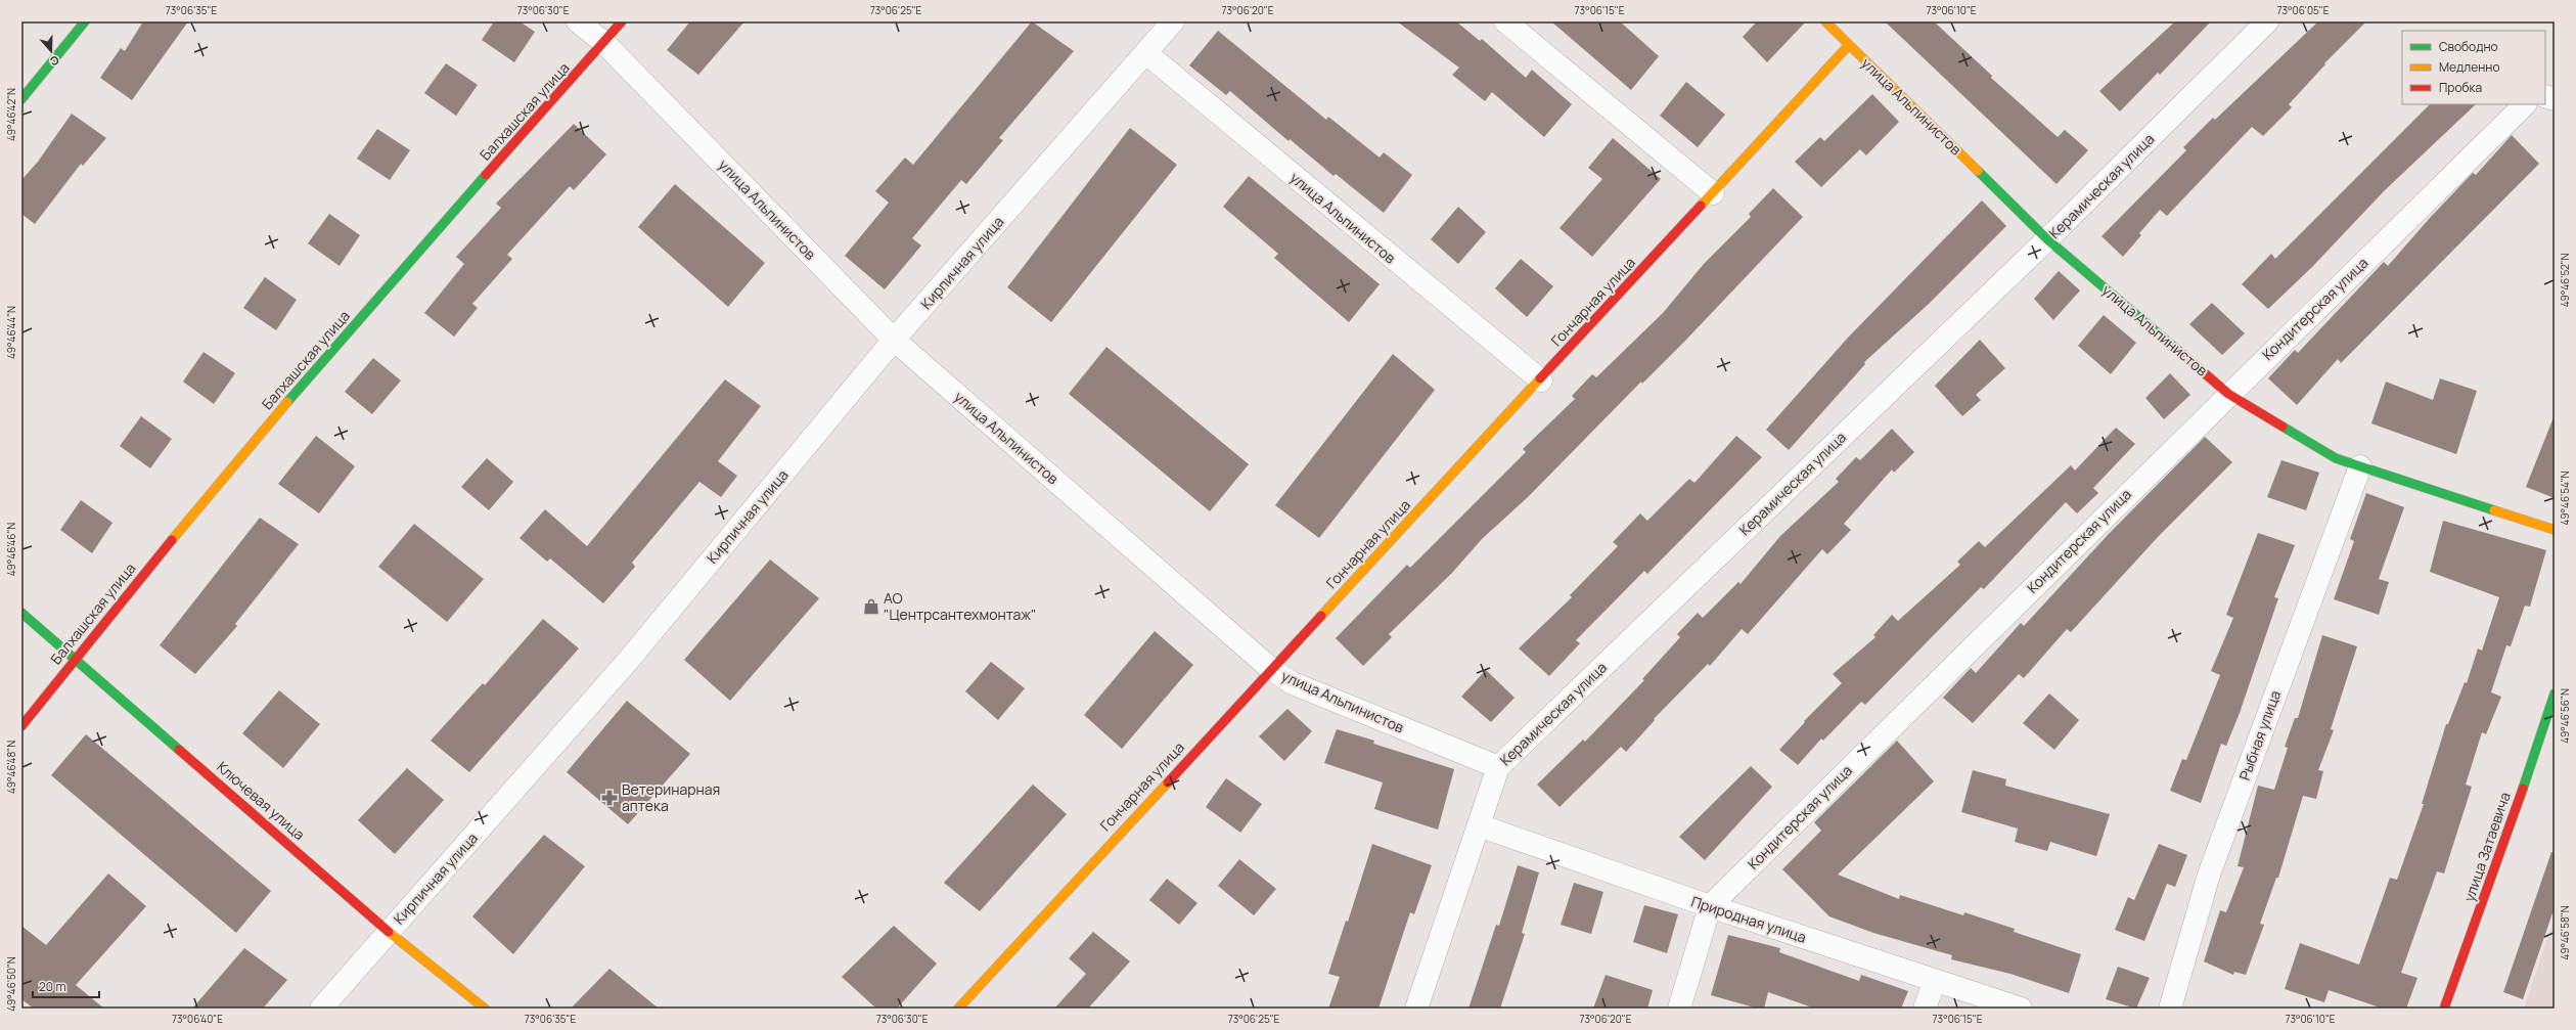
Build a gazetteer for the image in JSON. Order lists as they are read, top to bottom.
{
  "streets": {
    "street": [
      "улица Альпинистов",
      "Балхашская улица",
      "Керамическая улица",
      "Кирпичная улица",
      "Гончарная улица",
      "Кондитерская улица",
      "Рыбная улица",
      "Ключевая улица",
      "улица Затаевича",
      "Природная улица"
    ]
  },
  "crossings": [
    ["улица Альпинистов", "Балхашская улица"],
    ["улица Альпинистов", "Керамическая улица"],
    ["улица Альпинистов", "Кирпичная улица"],
    ["улица Альпинистов", "Гончарная улица"],
    ["улица Альпинистов", "Кондитерская улица"],
    ["улица Альпинистов", "Рыбная улица"],
    ["Балхашская улица", "Ключевая улица"],
    ["Керамическая улица", "Природная улица"],
    ["Кирпичная улица", "Ключевая улица"],
    ["Кондитерская улица", "Природная улица"]
  ],
  "places": {
    "shop": ["АО \"Центрсантехмонтаж\""],
    "pharmacy": ["Ветеринарная аптека"]
  },
  "legend": ["Свободно", "Медленно", "Пробка"],
  "scale_bar": "20 m",
  "north": "bottom",
  "coordinates": [
    "73°06'35\"E",
    "73°06'30\"E",
    "73°06'25\"E",
    "73°06'20\"E",
    "73°06'15\"E",
    "73°06'10\"E",
    "73°06'05\"E",
    "49°46'42\"N",
    "49°46'52\"N",
    "49°46'44\"N",
    "49°46'54\"N",
    "49°46'46\"N",
    "49°46'56\"N",
    "49°46'48\"N",
    "49°46'58\"N",
    "49°46'50\"N",
    "73°06'40\"E"
  ]
}
